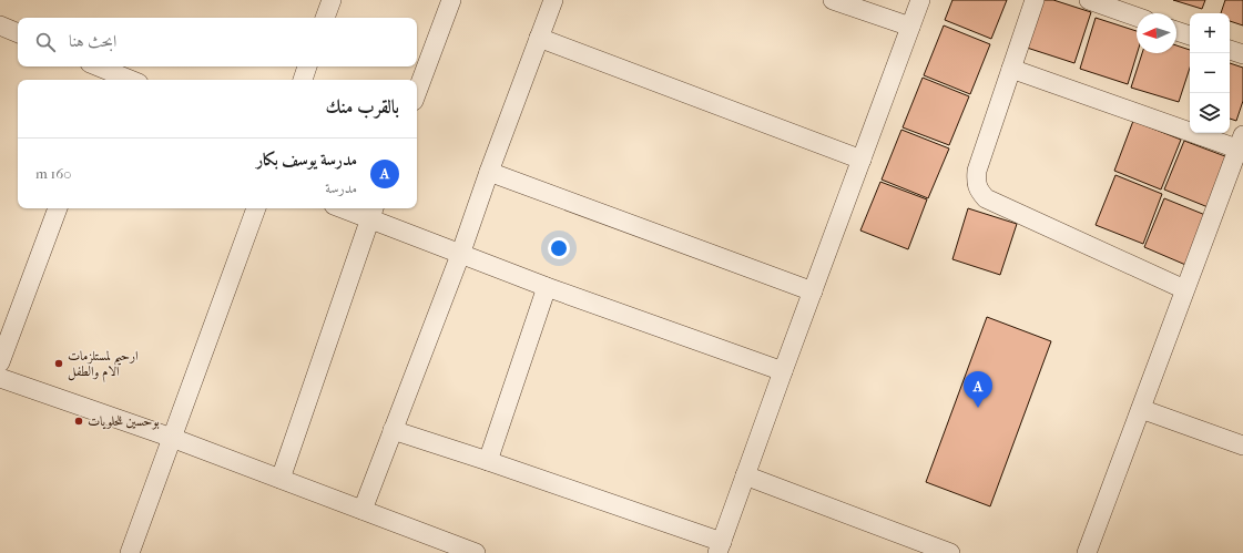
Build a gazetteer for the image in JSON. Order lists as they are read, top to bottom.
{
  "places": ["ارحيم لمستلزمات الام والطفل", "بوحسين للحلويات"],
  "north": "left",
  "page": {
    "map_buttons": ["+", "−"],
    "search": "ابحث هنا",
    "heading": "بالقرب منك",
    "list": [
      {
        "mark": "A",
        "name": "مدرسة يوسف بكار",
        "note": "مدرسة",
        "value": "160 m"
      }
    ],
    "pins": "A"
  }
}
